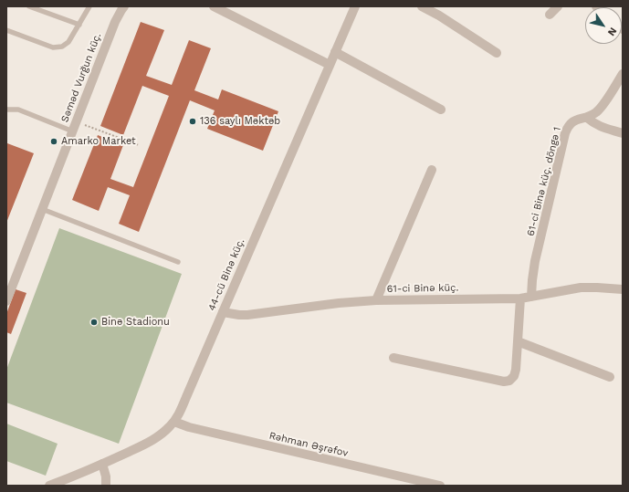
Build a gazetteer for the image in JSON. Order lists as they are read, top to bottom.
{
  "streets": {
    "street": [
      "Səməd Vurğun küç.",
      "61-ci Binə küç. döngə 1",
      "44-cü Binə küç.",
      "61-ci Binə küç.",
      "Rəhman Əşrəfov"
    ]
  },
  "crossings": [
    ["61-ci Binə küç. döngə 1", "61-ci Binə küç."],
    ["44-cü Binə küç.", "61-ci Binə küç."],
    ["44-cü Binə küç.", "Rəhman Əşrəfov"]
  ],
  "places": ["136 saylı Məktəb", "Amarko Market", "Binə Stadionu"],
  "north": "bottom right"
}
